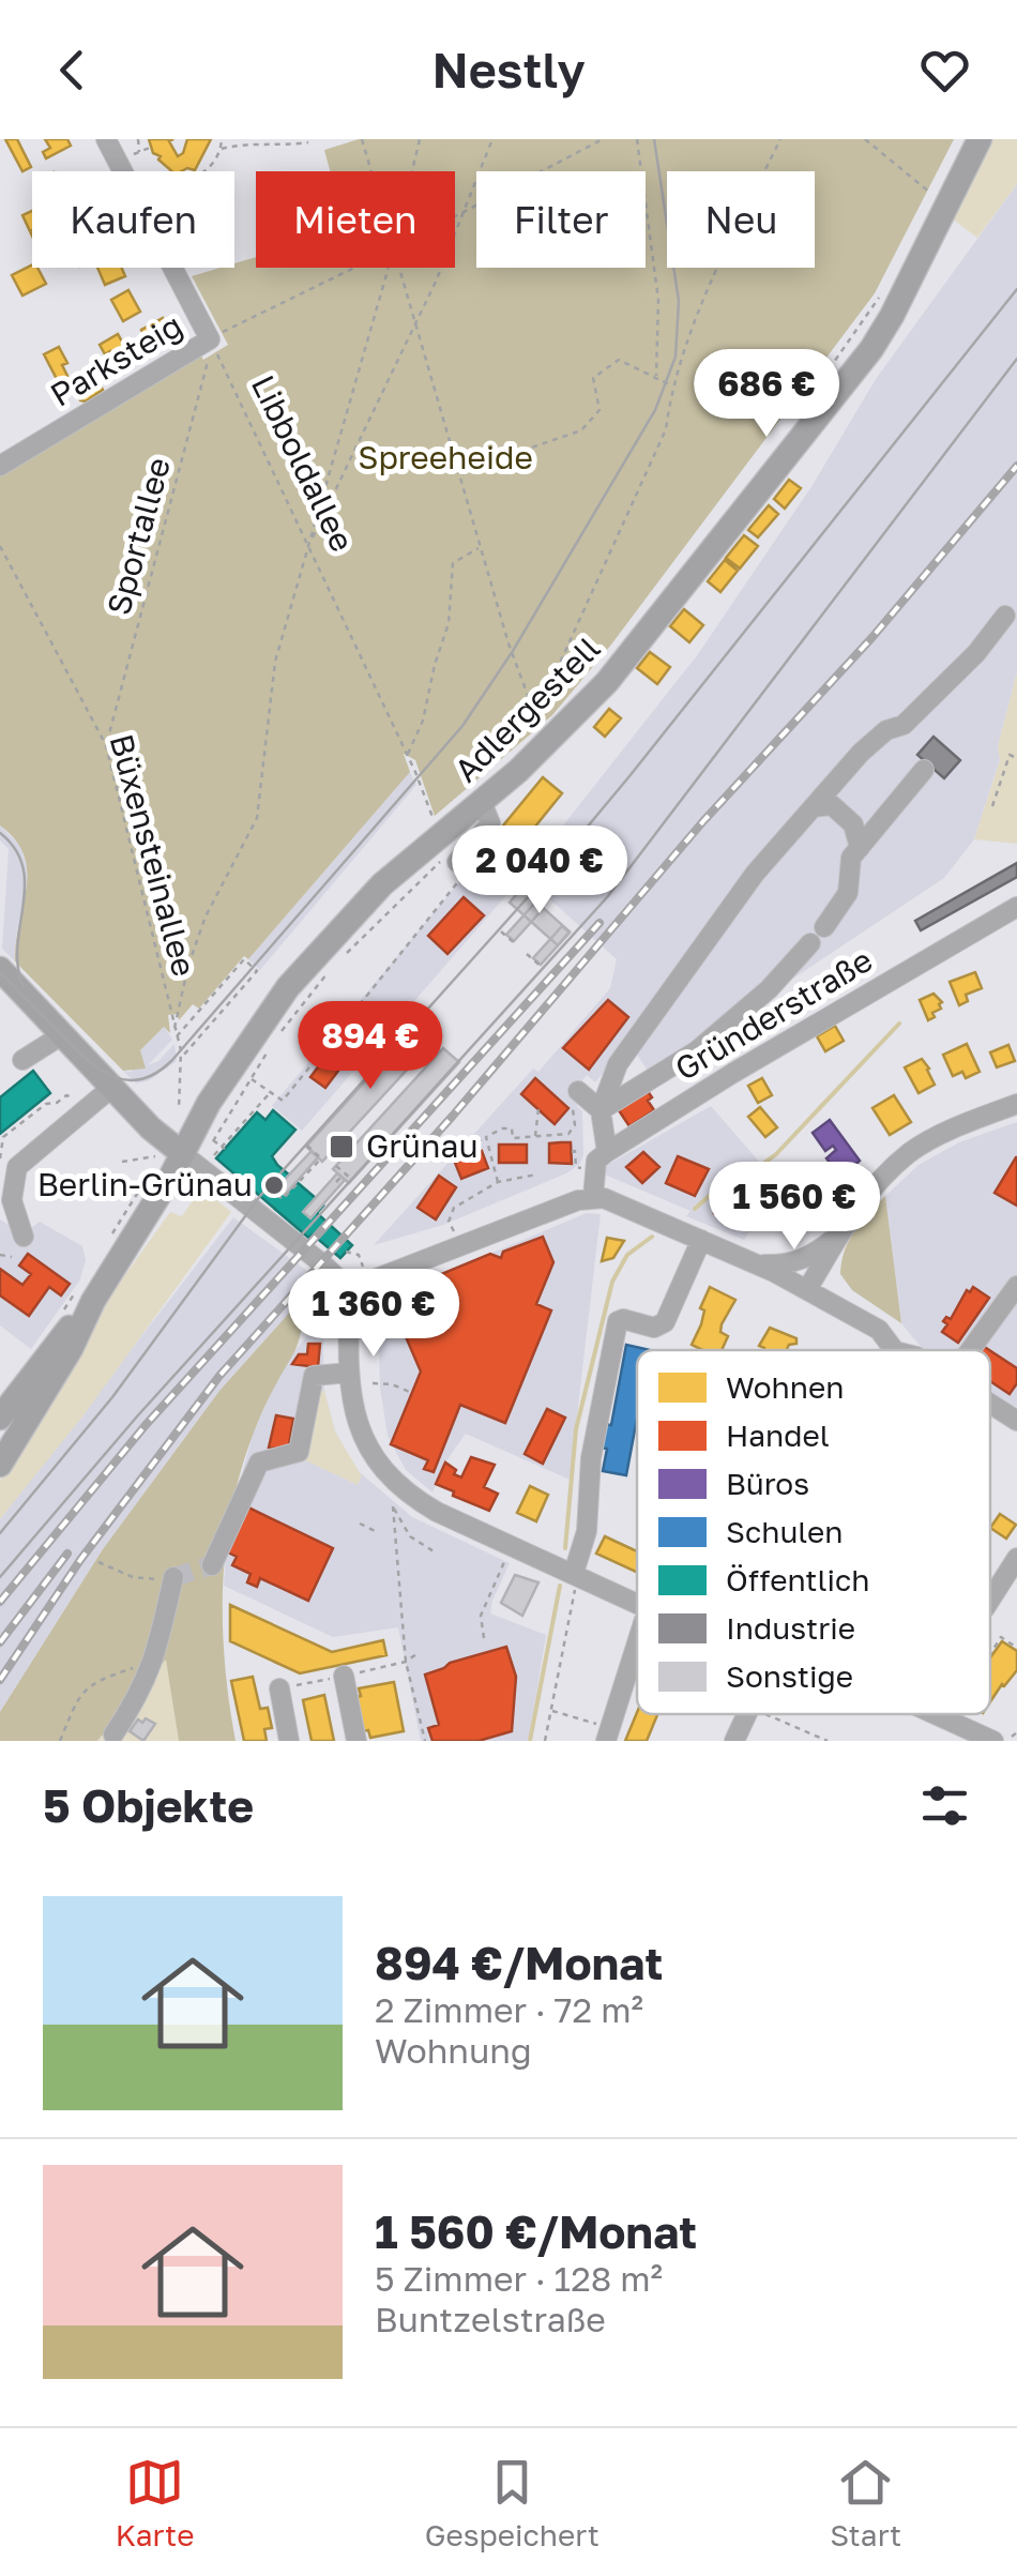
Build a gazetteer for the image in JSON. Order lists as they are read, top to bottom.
{
  "streets": {
    "main road": ["Adlergestell"],
    "street": ["Parksteig", "Gründerstraße"],
    "path": ["Libboldallee", "Sportallee", "Büxensteinallee"]
  },
  "crossings": [
    ["Parksteig", "Libboldallee"],
    ["Parksteig", "Sportallee"],
    ["Libboldallee", "Sportallee"],
    ["Sportallee", "Büxensteinallee"]
  ],
  "parks": ["Spreeheide"],
  "places": {
    "transit": ["Grünau"],
    "other": ["Berlin-Grünau"]
  },
  "legend": [
    "Wohnen",
    "Handel",
    "Büros",
    "Schulen",
    "Öffentlich",
    "Industrie",
    "Sonstige"
  ],
  "page": {
    "header": "Nestly",
    "chip": [
      "Kaufen",
      "Mieten",
      "Filter",
      "Neu"
    ],
    "price": [
      "686 €",
      "2 040 €",
      "894 €",
      "1 560 €",
      "1 360 €"
    ],
    "heading": "5 Objekte",
    "list": [
      {
        "name": "894 €/Monat",
        "note": "2 Zimmer · 72 m² · Wohnung"
      },
      {
        "name": "1 560 €/Monat",
        "note": "5 Zimmer · 128 m² · Buntzelstraße"
      }
    ],
    "tabs": ["Karte", "Gespeichert", "Start"]
  }
}
